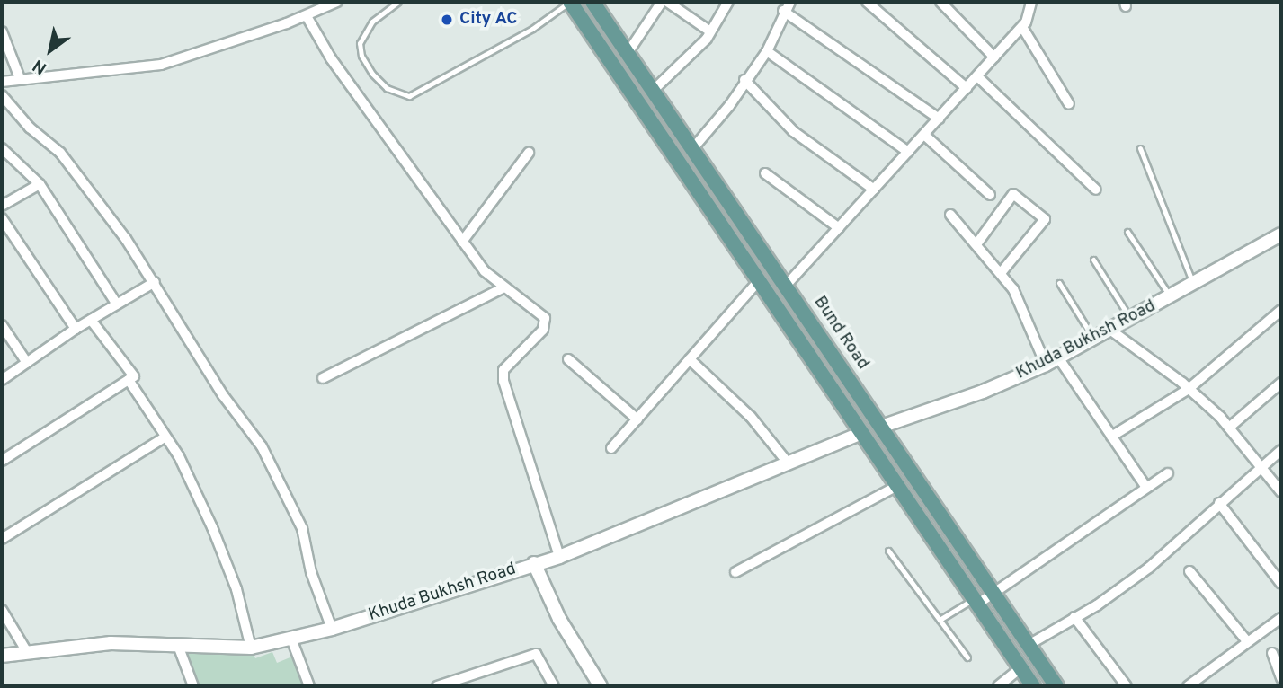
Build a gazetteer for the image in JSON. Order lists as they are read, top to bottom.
{
  "streets": {
    "main road": ["Bund Road"],
    "street": ["Khuda Bukhsh Road"]
  },
  "crossings": [
    ["Bund Road", "Khuda Bukhsh Road"]
  ],
  "places": ["City AC"],
  "north": "bottom left"
}
